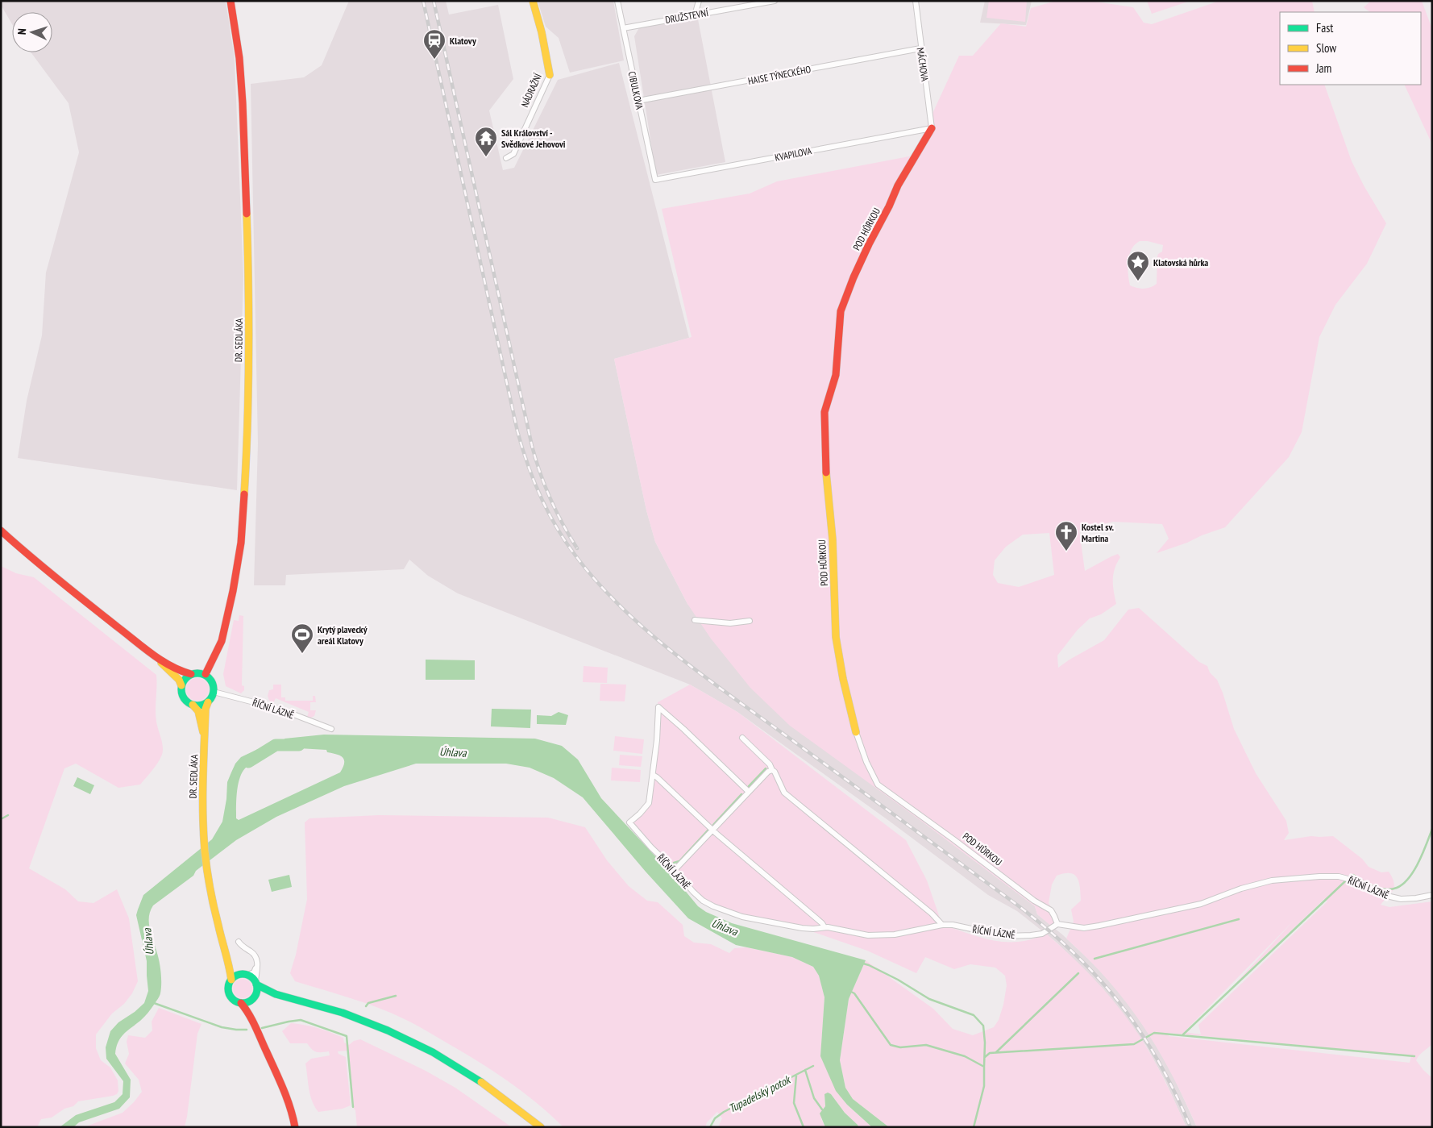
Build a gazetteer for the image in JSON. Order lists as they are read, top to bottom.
{
  "streets": {
    "street": [
      "DRUŽSTEVNÍ",
      "MÁCHOVA",
      "HAISE TÝNECKÉHO",
      "NÁDRAŽNÍ",
      "CIBULKOVA",
      "KVAPILOVA",
      "POD HŮRKOU",
      "DR. SEDLÁKA",
      "ŘÍČNÍ LÁZNĚ"
    ]
  },
  "crossings": [
    ["DRUŽSTEVNÍ", "CIBULKOVA"],
    ["MÁCHOVA", "HAISE TÝNECKÉHO"],
    ["MÁCHOVA", "KVAPILOVA"],
    ["MÁCHOVA", "POD HŮRKOU"],
    ["HAISE TÝNECKÉHO", "CIBULKOVA"],
    ["CIBULKOVA", "KVAPILOVA"],
    ["KVAPILOVA", "POD HŮRKOU"],
    ["POD HŮRKOU", "ŘÍČNÍ LÁZNĚ"],
    ["DR. SEDLÁKA", "ŘÍČNÍ LÁZNĚ"]
  ],
  "water": ["Úhlava", "Tupadelský potok"],
  "places": {
    "station": ["Klatovy"],
    "temple": ["Sál Království - Svědkové Jehovovi"],
    "place": ["Klatovská hůrka"],
    "church": ["Kostel sv. Martina"],
    "sports": ["Krytý plavecký areál Klatovy"]
  },
  "legend": ["Fast", "Slow", "Jam"],
  "north": "left"
}
